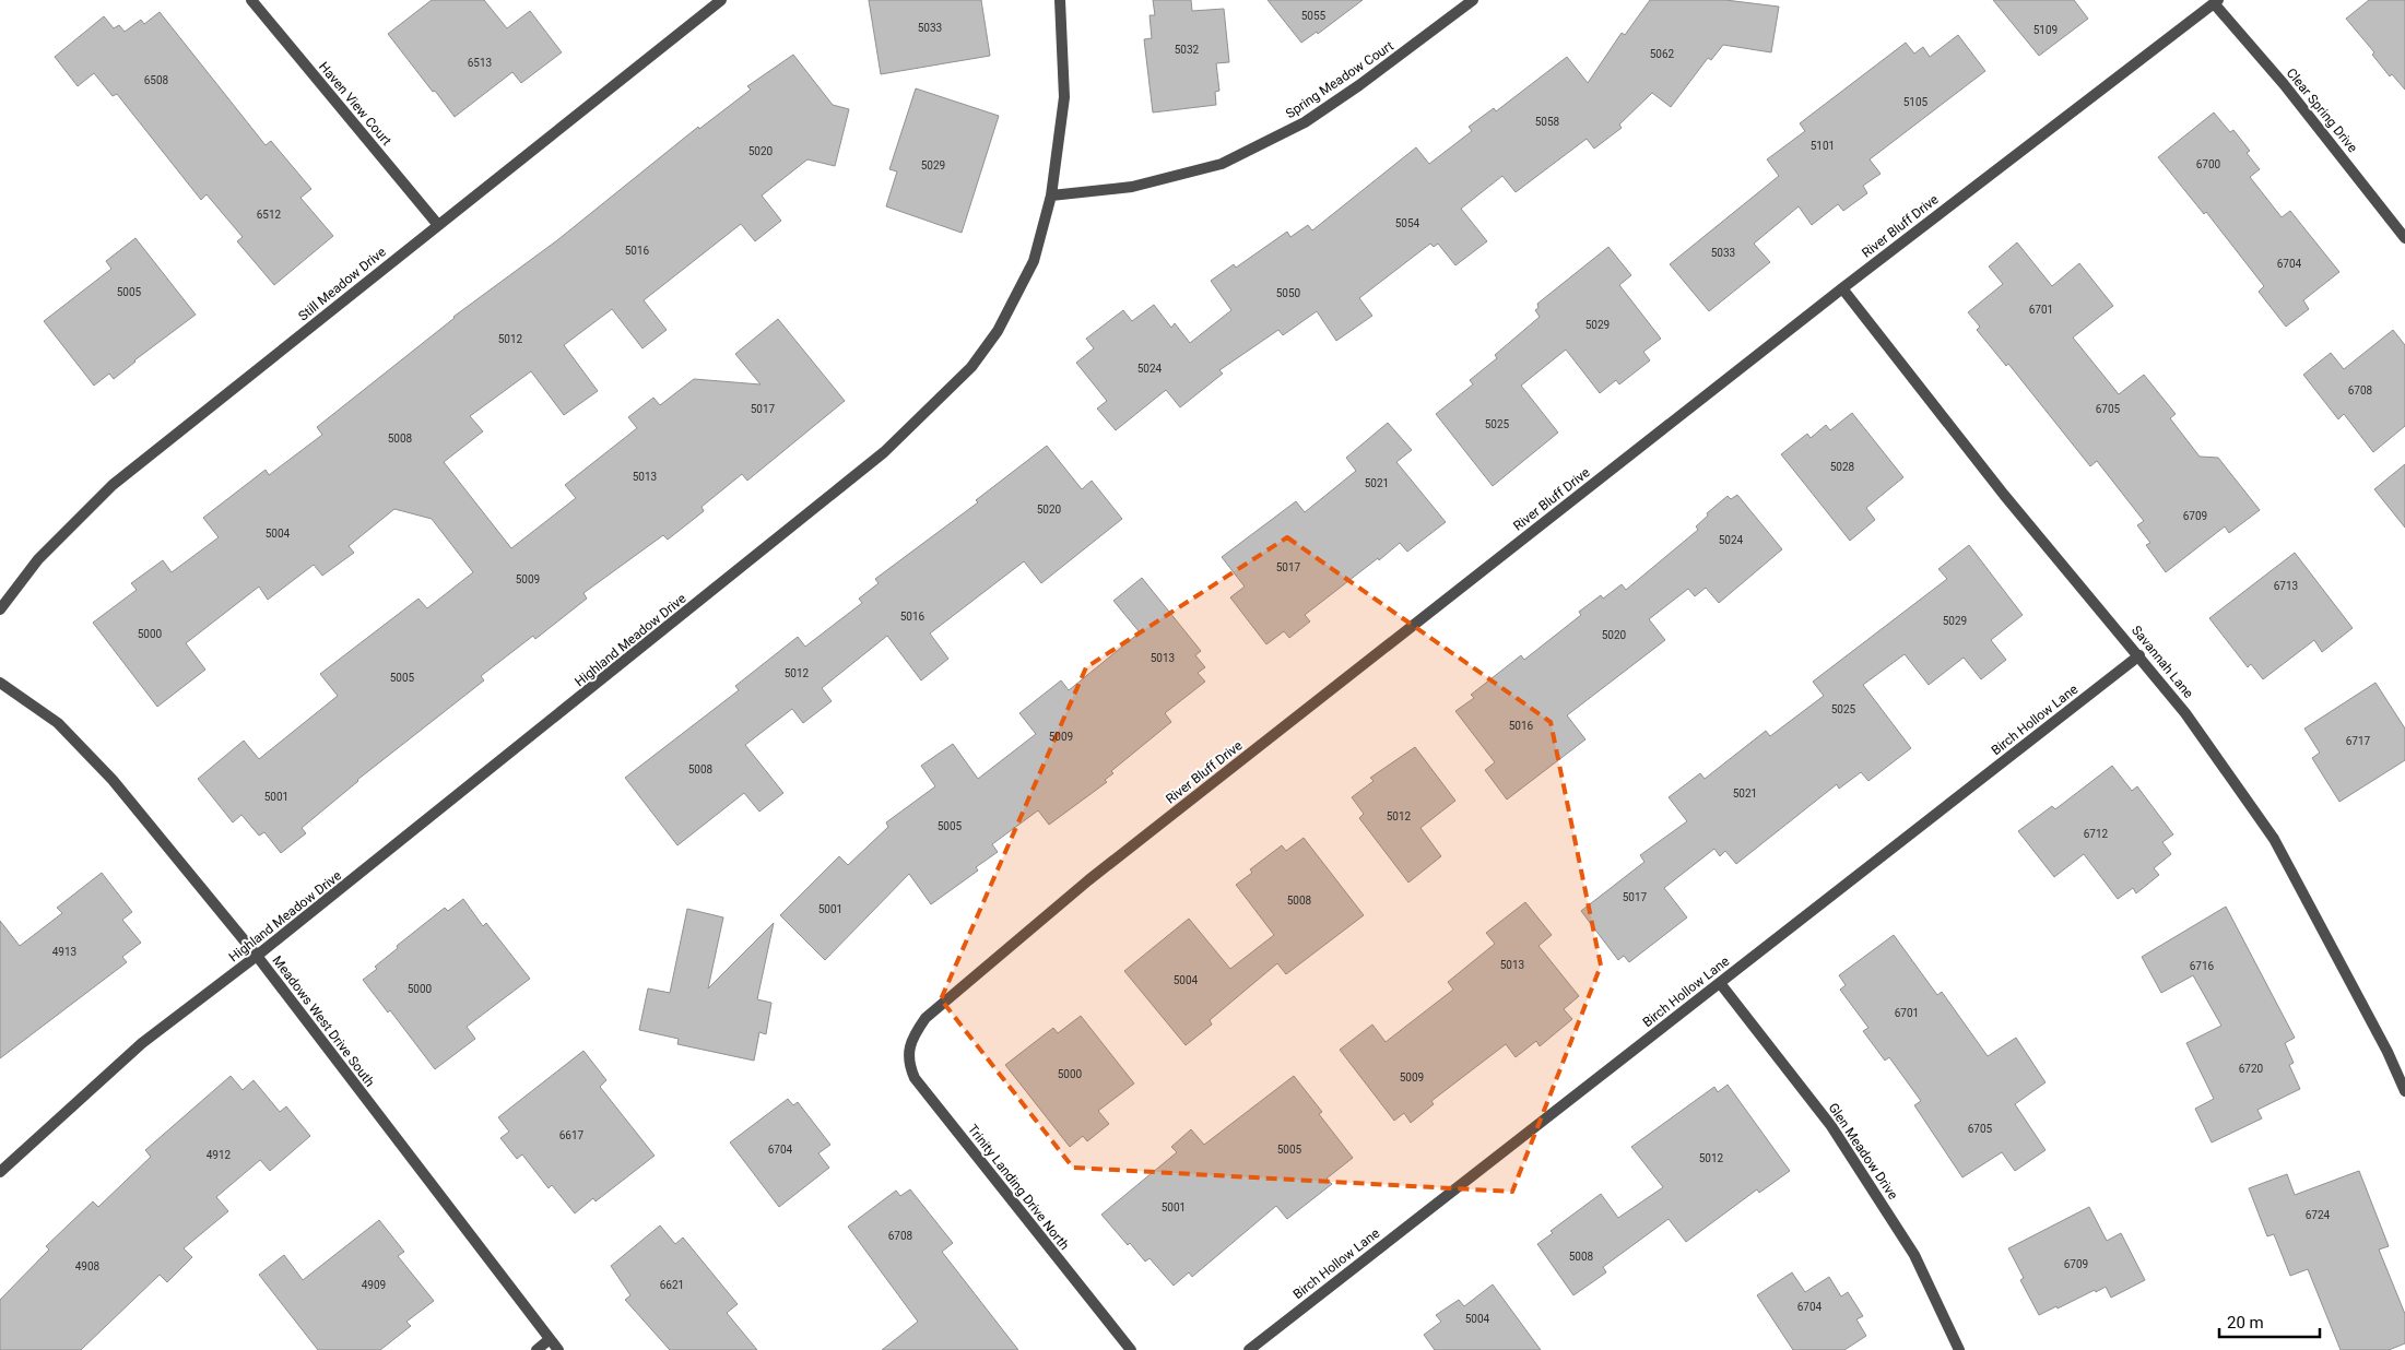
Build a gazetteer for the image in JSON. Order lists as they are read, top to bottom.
{
  "streets": {
    "street": [
      "Spring Meadow Court",
      "Haven View Court",
      "Clear Spring Drive",
      "River Bluff Drive",
      "Still Meadow Drive",
      "Highland Meadow Drive",
      "Savannah Lane",
      "Birch Hollow Lane",
      "Meadows West Drive South",
      "Glen Meadow Drive",
      "Trinity Landing Drive North"
    ]
  },
  "crossings": [
    ["Spring Meadow Court", "Highland Meadow Drive"],
    ["Haven View Court", "Still Meadow Drive"],
    ["Clear Spring Drive", "River Bluff Drive"],
    ["River Bluff Drive", "Savannah Lane"],
    ["River Bluff Drive", "Trinity Landing Drive North"],
    ["Highland Meadow Drive", "Meadows West Drive South"],
    ["Savannah Lane", "Birch Hollow Lane"],
    ["Birch Hollow Lane", "Glen Meadow Drive"]
  ],
  "house_numbers": [
    "5055",
    "5033",
    "5109",
    "5032",
    "5062",
    "6513",
    "6508",
    "5105",
    "5058",
    "5101",
    "5020",
    "6700",
    "5029",
    "6512",
    "5054",
    "5016",
    "5033",
    "6704",
    "5005",
    "5050",
    "6701",
    "5029",
    "5012",
    "5024",
    "6708",
    "5017",
    "6705",
    "5025",
    "5008",
    "5028",
    "5013",
    "5021",
    "5020",
    "6709",
    "5004",
    "5024",
    "5017",
    "5009",
    "6713",
    "5016",
    "5029",
    "5000",
    "5020",
    "5013",
    "5012",
    "5005",
    "5025",
    "5016",
    "5009",
    "6717",
    "5008",
    "5021",
    "5001",
    "5012",
    "5005",
    "6712",
    "5017",
    "5008",
    "5001",
    "4913",
    "5013",
    "6716",
    "5004",
    "5000",
    "6701",
    "6720",
    "5000",
    "5009",
    "6705",
    "6617",
    "6704",
    "5005",
    "4912",
    "5012",
    "5001",
    "6724",
    "6708",
    "5008",
    "6709",
    "4908",
    "4909",
    "6621",
    "6704",
    "5004"
  ],
  "scale_bar": "20 m"
}
